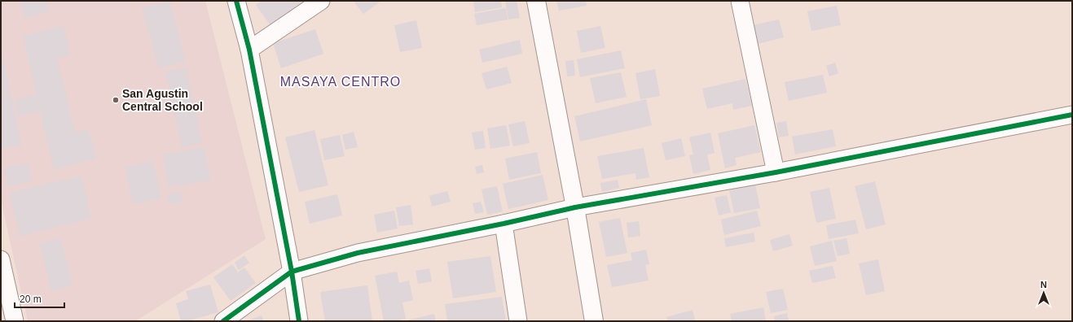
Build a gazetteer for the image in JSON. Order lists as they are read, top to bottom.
{
  "districts": ["MASAYA CENTRO"],
  "places": ["San Agustin Central School"],
  "scale_bar": "20 m",
  "north": "top"
}
